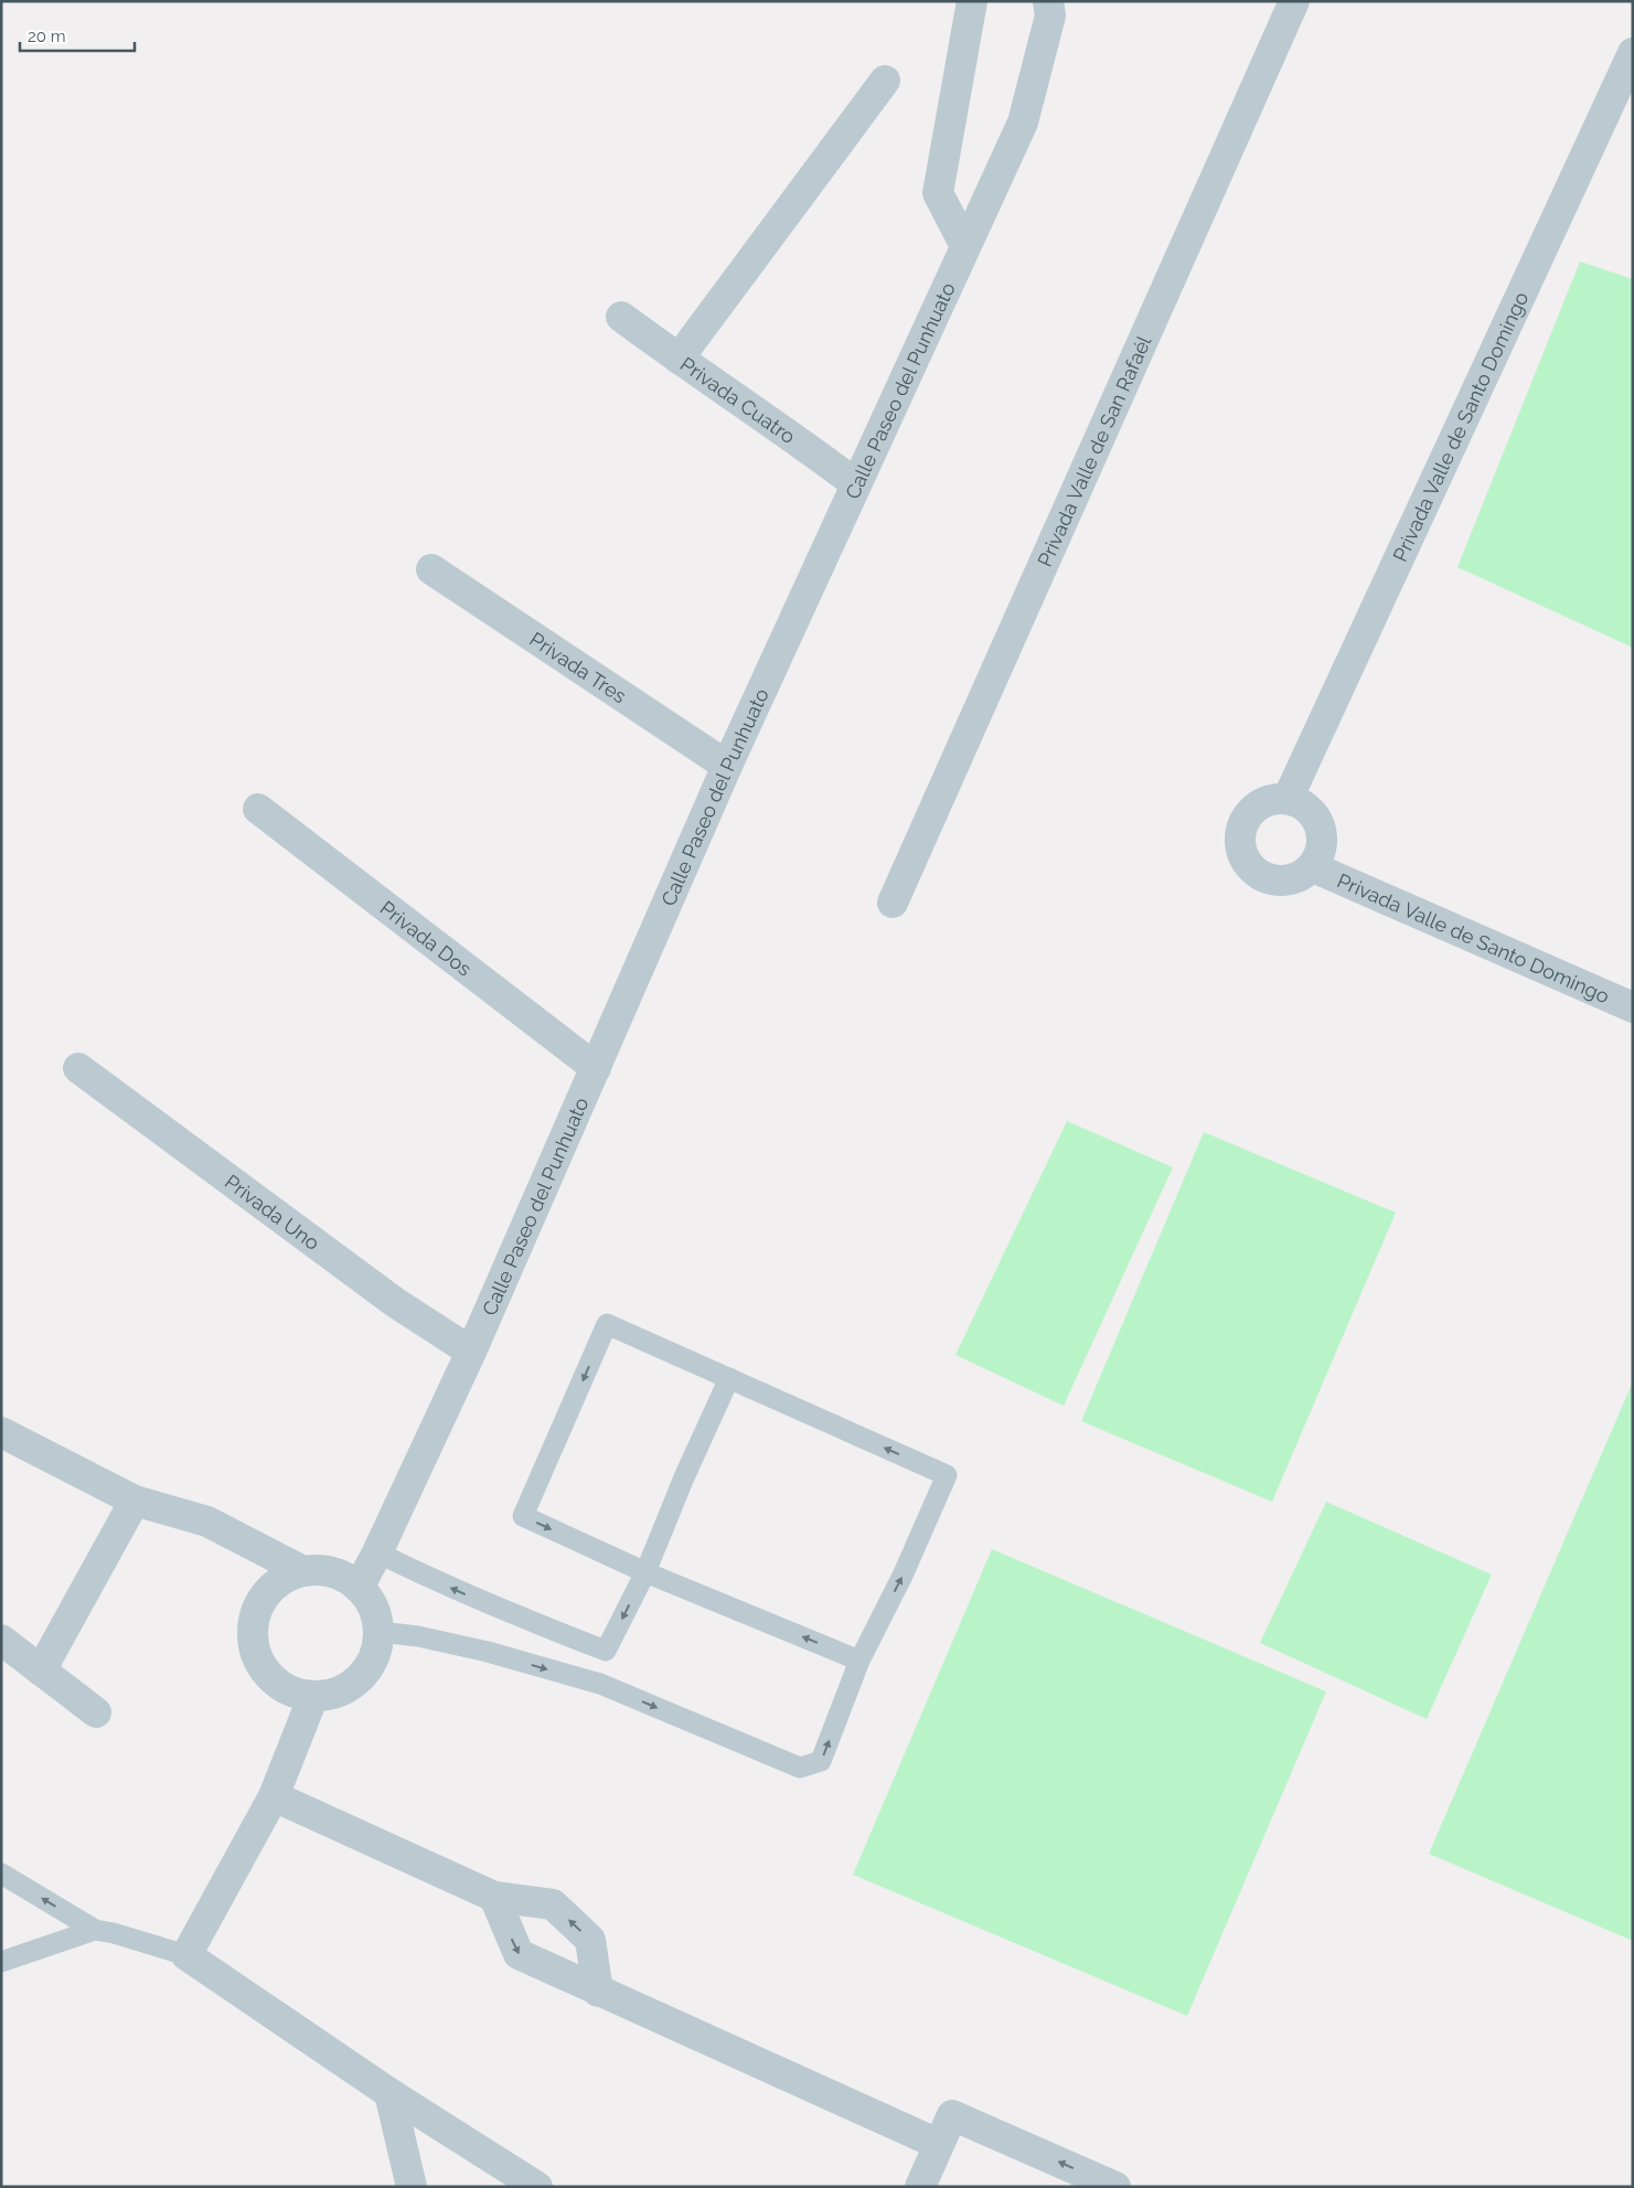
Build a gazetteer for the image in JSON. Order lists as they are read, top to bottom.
{
  "streets": {
    "street": [
      "Calle Paseo del Punhuato",
      "Privada Cuatro",
      "Privada Valle de Santo Domingo",
      "Privada Valle de San Rafaél",
      "Privada Tres",
      "Privada Dos",
      "Privada Uno"
    ]
  },
  "crossings": [
    ["Calle Paseo del Punhuato", "Privada Cuatro"],
    ["Calle Paseo del Punhuato", "Privada Tres"],
    ["Calle Paseo del Punhuato", "Privada Dos"],
    ["Calle Paseo del Punhuato", "Privada Uno"]
  ],
  "scale_bar": "20 m"
}
